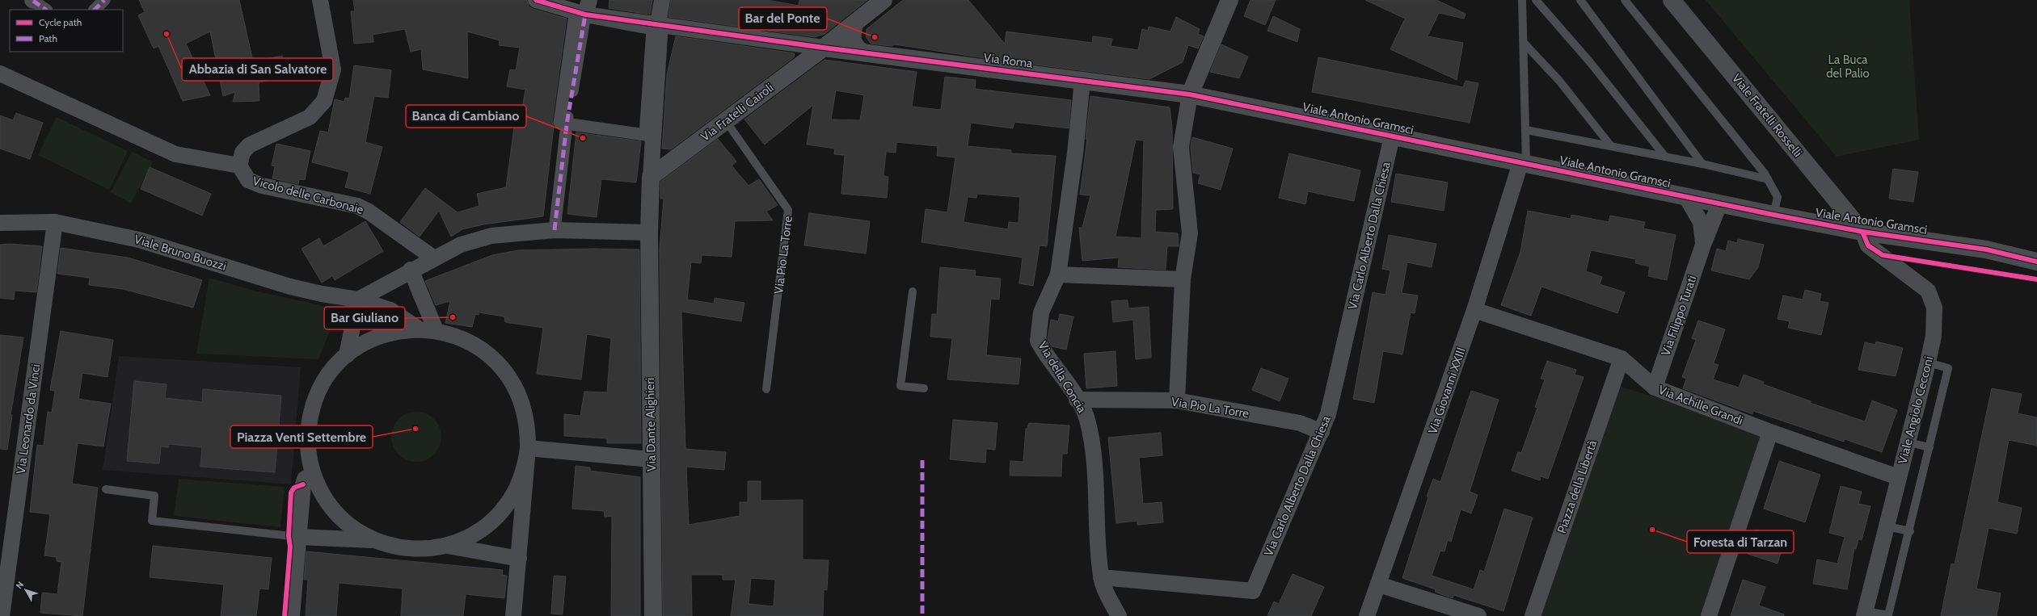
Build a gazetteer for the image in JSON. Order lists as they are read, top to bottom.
{
  "streets": {
    "street": [
      "Via Roma",
      "Via Fratelli Cairoli",
      "Viale Fratelli Rosselli",
      "Viale Antonio Gramsci",
      "Vicolo delle Carbonaie",
      "Via Carlo Alberto Dalla Chiesa",
      "Viale Bruno Buozzi",
      "Via Pio La Torre",
      "Via Filippo Turati",
      "Via della Concia",
      "Via Giovanni XXIII",
      "Via Achille Grandi",
      "Viale Angiolo Cecconi",
      "Via Leonardo da Vinci",
      "Via Dante Alighieri",
      "Piazza della Libertà"
    ]
  },
  "crossings": [
    ["Via Roma", "Via Fratelli Cairoli"],
    ["Via Roma", "Viale Antonio Gramsci"],
    ["Via Roma", "Via della Concia"],
    ["Via Fratelli Cairoli", "Via Pio La Torre"],
    ["Via Fratelli Cairoli", "Via Dante Alighieri"],
    ["Viale Fratelli Rosselli", "Viale Antonio Gramsci"],
    ["Viale Fratelli Rosselli", "Viale Angiolo Cecconi"],
    ["Viale Antonio Gramsci", "Via Carlo Alberto Dalla Chiesa"],
    ["Viale Antonio Gramsci", "Via Filippo Turati"],
    ["Viale Antonio Gramsci", "Via Giovanni XXIII"],
    ["Viale Antonio Gramsci", "Viale Angiolo Cecconi"],
    ["Via Carlo Alberto Dalla Chiesa", "Via Pio La Torre"],
    ["Via Carlo Alberto Dalla Chiesa", "Via della Concia"],
    ["Viale Bruno Buozzi", "Via Leonardo da Vinci"],
    ["Via Pio La Torre", "Via della Concia"],
    ["Via Filippo Turati", "Via Achille Grandi"],
    ["Via Giovanni XXIII", "Via Achille Grandi"],
    ["Via Achille Grandi", "Viale Angiolo Cecconi"],
    ["Via Achille Grandi", "Piazza della Libertà"]
  ],
  "parks": ["La Buca del Palio"],
  "places": [
    "Abbazia di San Salvatore",
    "Bar del Ponte",
    "Banca di Cambiano",
    "Bar Giuliano",
    "Piazza Venti Settembre",
    "Foresta di Tarzan"
  ],
  "legend": ["Cycle path", "Path"],
  "north": "top left"
}
